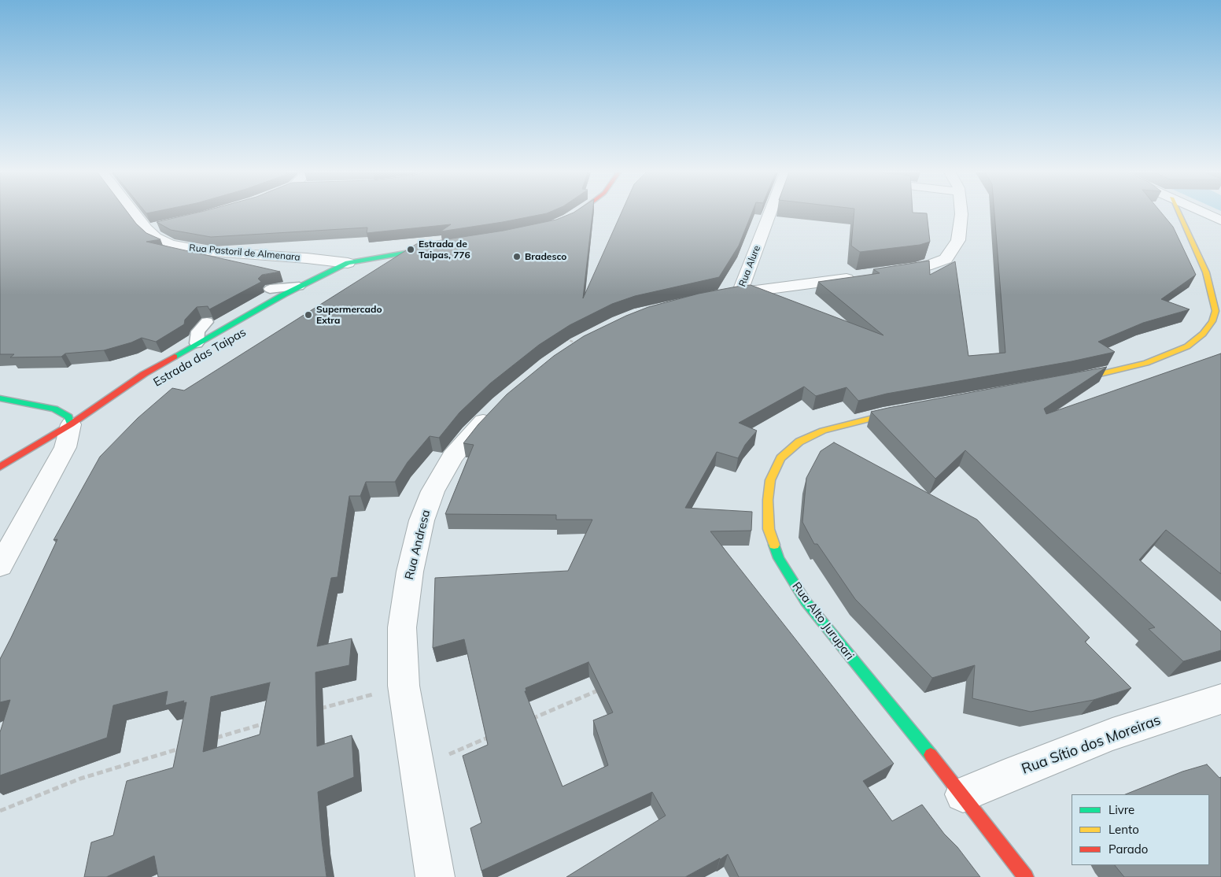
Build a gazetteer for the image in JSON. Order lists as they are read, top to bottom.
{
  "streets": {
    "street": [
      "Rua Pastoril de Almenara",
      "Rua Alure",
      "Estrada das Taipas",
      "Rua Andresa",
      "Rua Alto Jurupari",
      "Rua Sítio dos Moreiras"
    ]
  },
  "crossings": [
    ["Rua Pastoril de Almenara", "Estrada das Taipas"],
    ["Rua Alto Jurupari", "Rua Sítio dos Moreiras"]
  ],
  "places": ["Estrada de Taipas, 776", "Bradesco", "Supermercado Extra"],
  "legend": ["Livre", "Lento", "Parado"]
}
